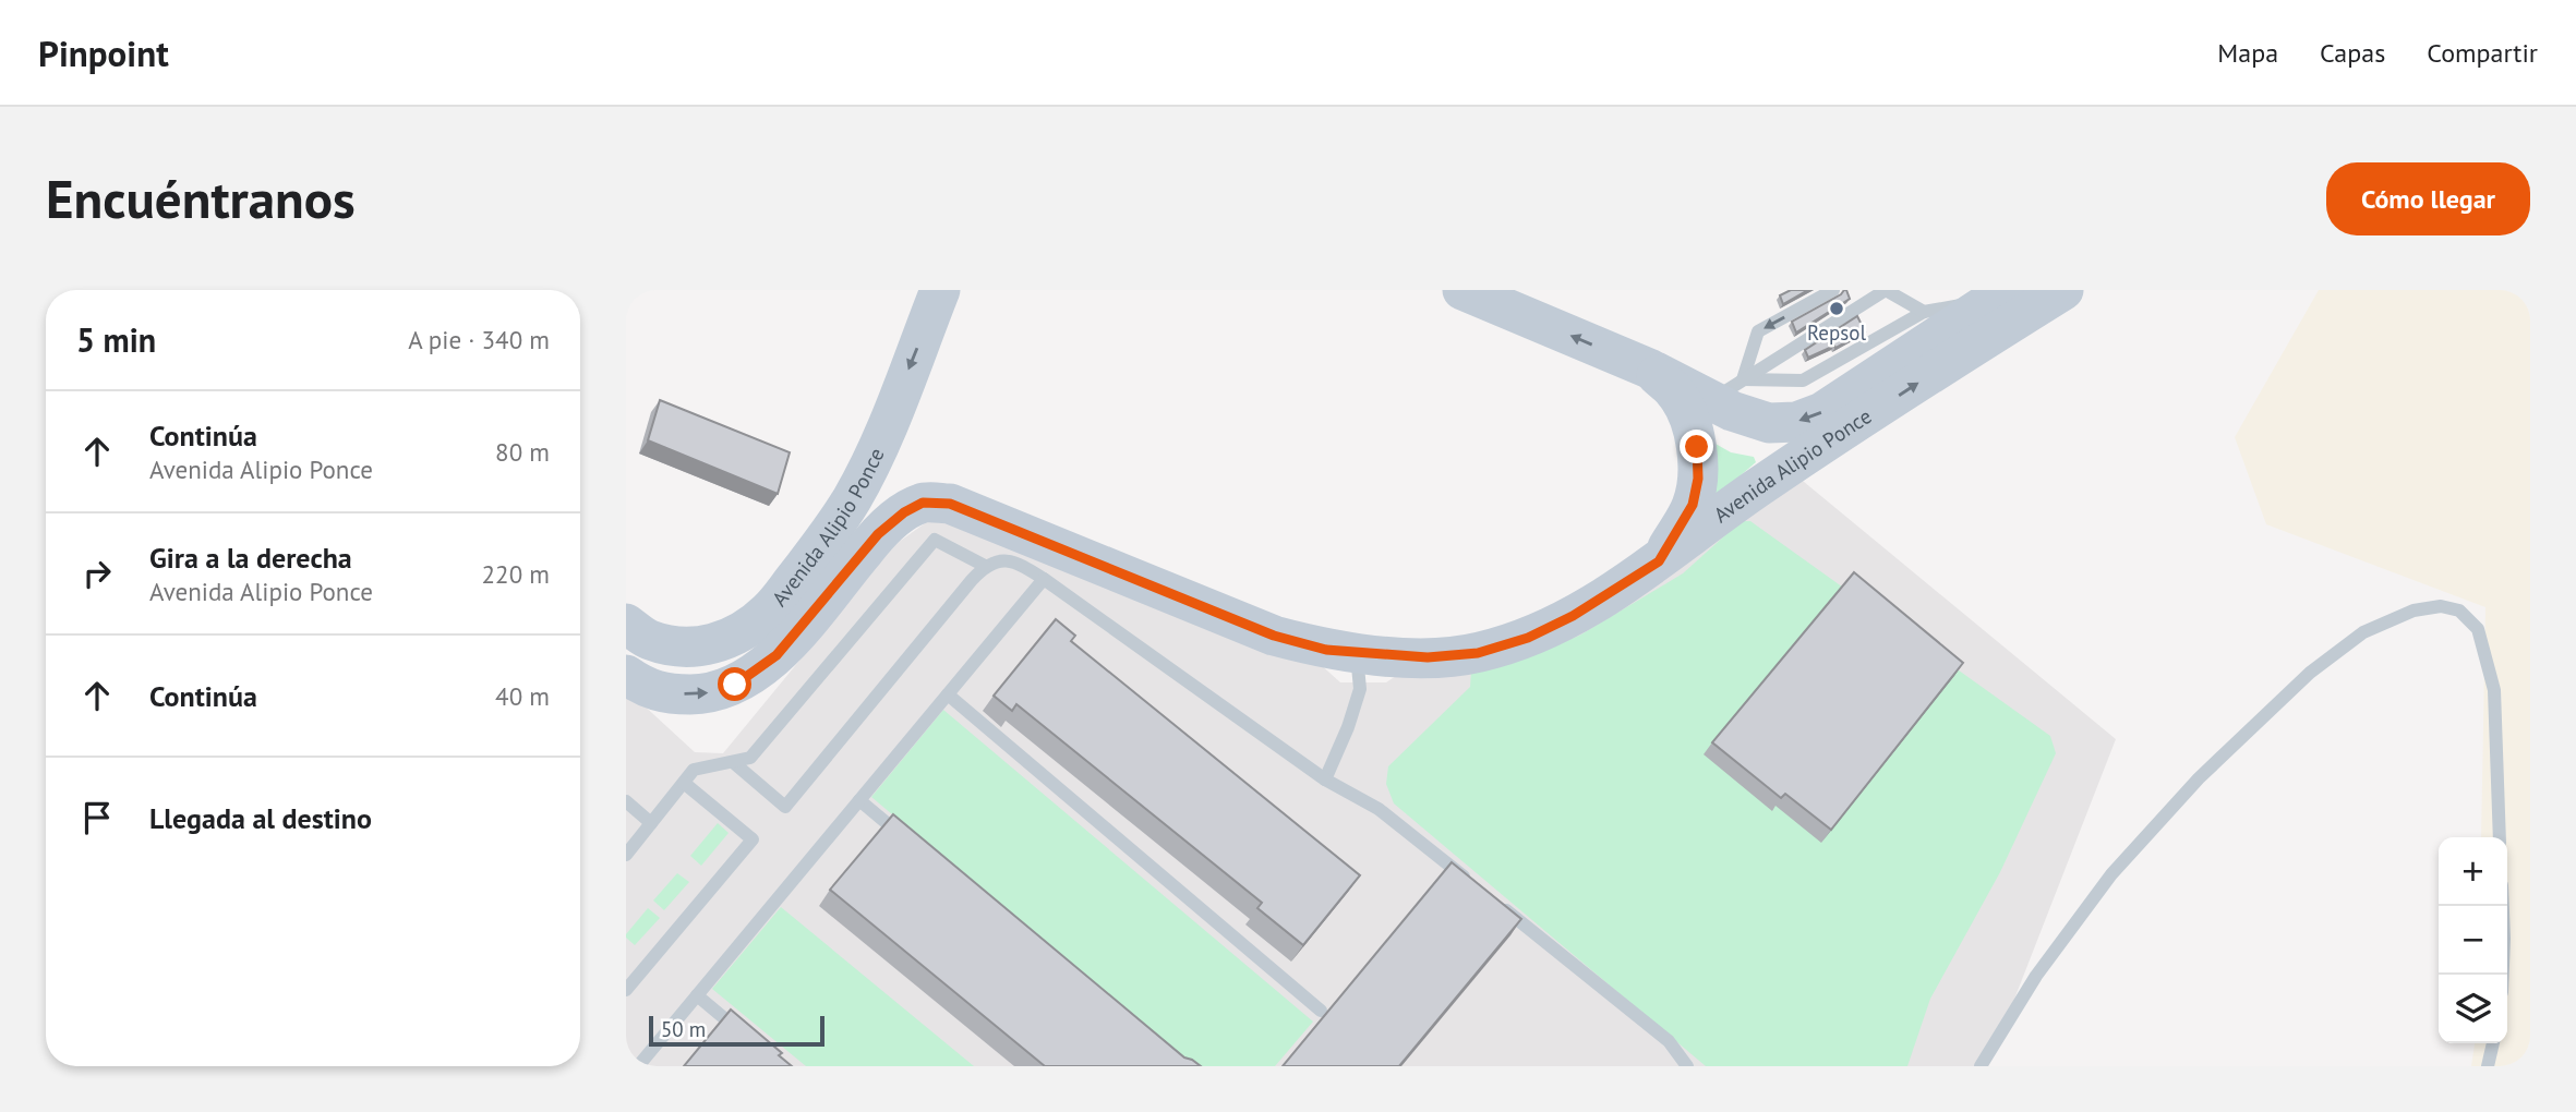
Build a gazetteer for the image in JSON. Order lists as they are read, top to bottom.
{
  "streets": {
    "main road": ["Avenida Alipio Ponce"]
  },
  "places": ["Repsol"],
  "scale_bar": "50 m",
  "page": {
    "header": "Pinpoint",
    "nav": ["Mapa", "Capas", "Compartir"],
    "buttons": "Cómo llegar",
    "title": "Encuéntranos",
    "heading": ["5 min", "A pie · 340 m"],
    "list": [
      ["Continúa", "Avenida Alipio Ponce", "80 m"],
      ["Gira a la derecha", "Avenida Alipio Ponce", "220 m"],
      ["Continúa", "40 m"],
      "Llegada al destino"
    ],
    "map_buttons": ["+", "−"],
    "scale": "50 m"
  }
}
